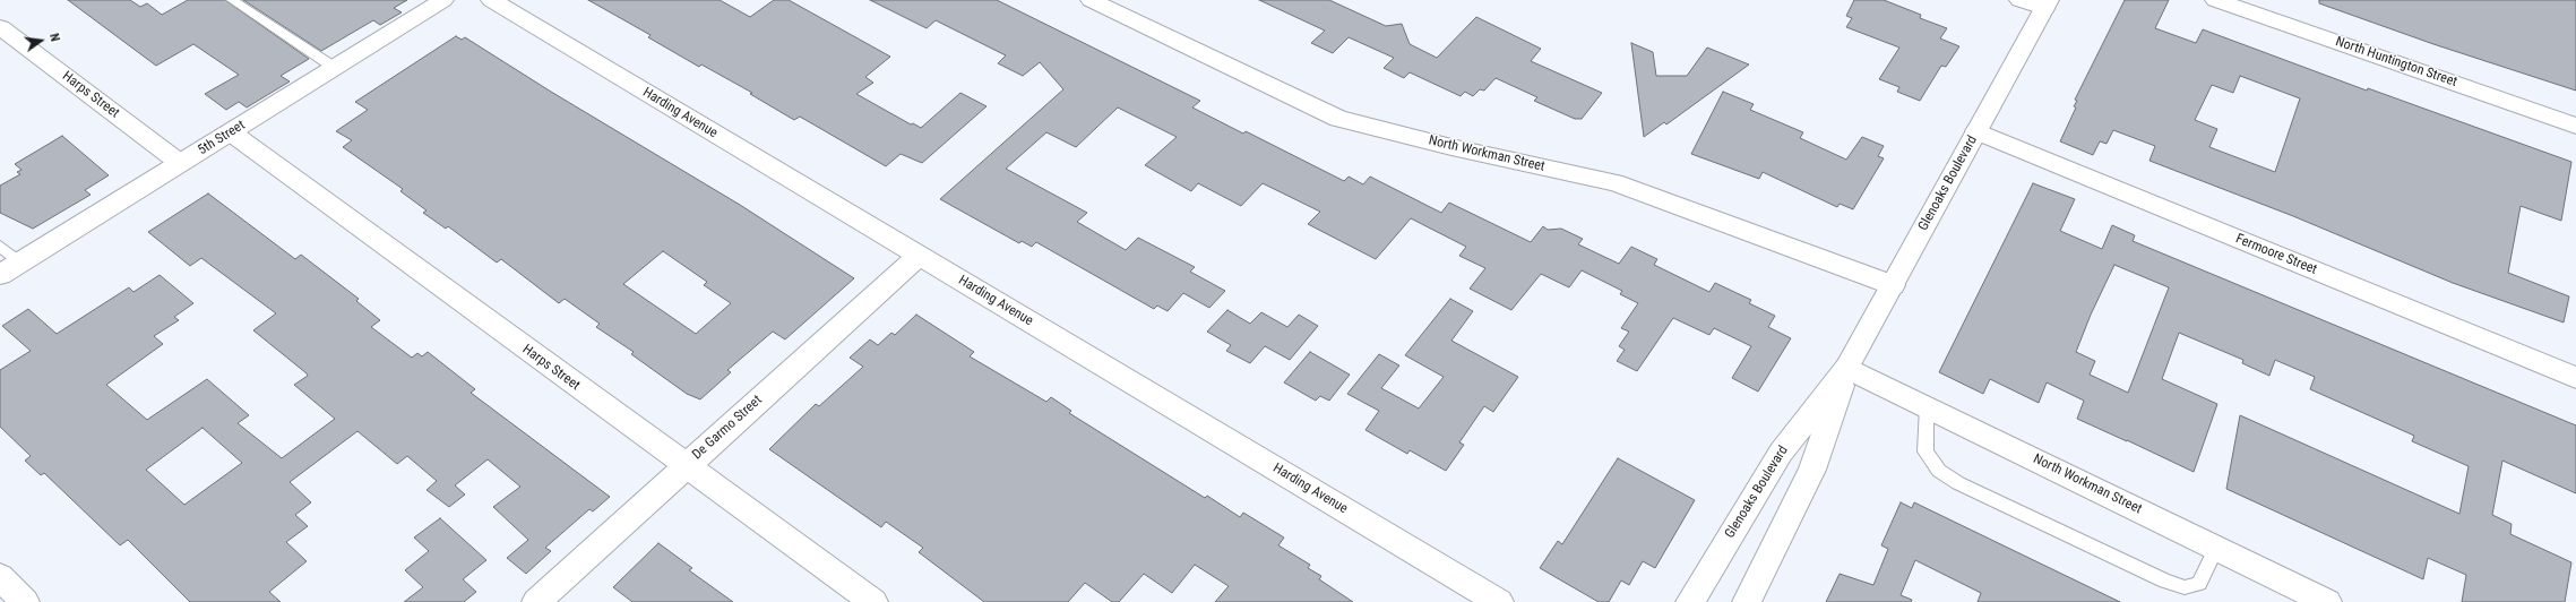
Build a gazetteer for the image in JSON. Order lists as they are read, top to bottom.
{
  "streets": {
    "street": [
      "North Huntington Street",
      "Harps Street",
      "Harding Avenue",
      "5th Street",
      "North Workman Street",
      "Glenoaks Boulevard",
      "Fermoore Street",
      "De Garmo Street"
    ]
  },
  "crossings": [
    ["Harps Street", "5th Street"],
    ["Harps Street", "De Garmo Street"],
    ["Harding Avenue", "De Garmo Street"],
    ["North Workman Street", "Glenoaks Boulevard"],
    ["Glenoaks Boulevard", "Fermoore Street"]
  ],
  "north": "right"
}
